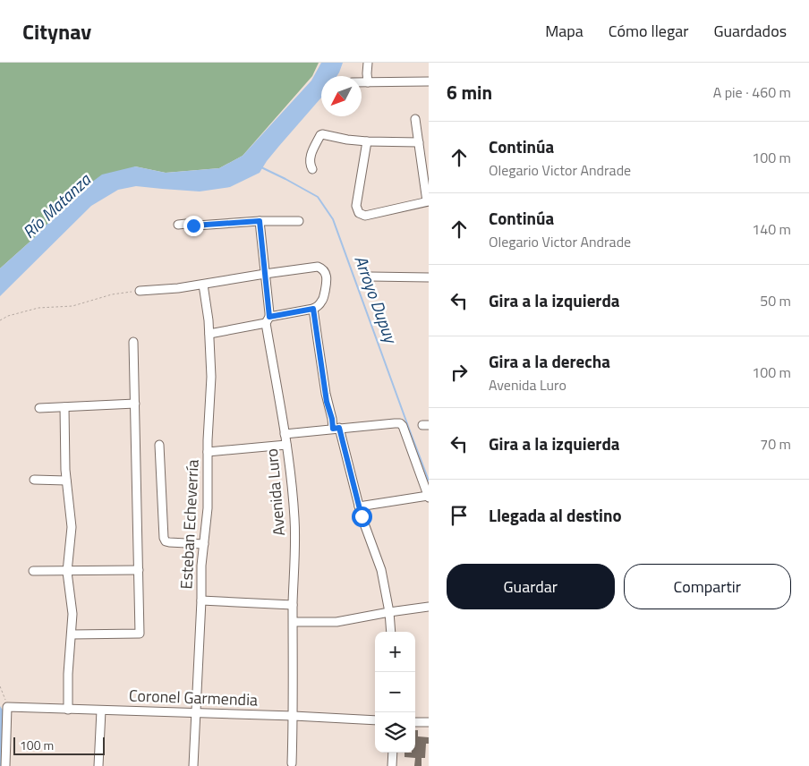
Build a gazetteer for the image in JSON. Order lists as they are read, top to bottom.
{
  "streets": {
    "street": ["Avenida Luro", "Esteban Echeverría", "Coronel Garmendia"]
  },
  "crossings": [
    ["Avenida Luro", "Coronel Garmendia"],
    ["Esteban Echeverría", "Coronel Garmendia"]
  ],
  "water": ["Río Matanza", "Arroyo Dupuy"],
  "scale_bar": "100 m",
  "north": "bottom left",
  "page": {
    "header": "Citynav",
    "nav": ["Mapa", "Cómo llegar", "Guardados"],
    "heading": ["6 min", "A pie · 460 m"],
    "list": [
      ["Continúa", "Olegario Victor Andrade", "100 m"],
      ["Continúa", "Olegario Victor Andrade", "140 m"],
      ["Gira a la izquierda", "50 m"],
      ["Gira a la derecha", "Avenida Luro", "100 m"],
      ["Gira a la izquierda", "70 m"],
      "Llegada al destino"
    ],
    "buttons": ["Guardar", "Compartir"],
    "map_buttons": ["+", "−"],
    "scale": "100 m"
  }
}
